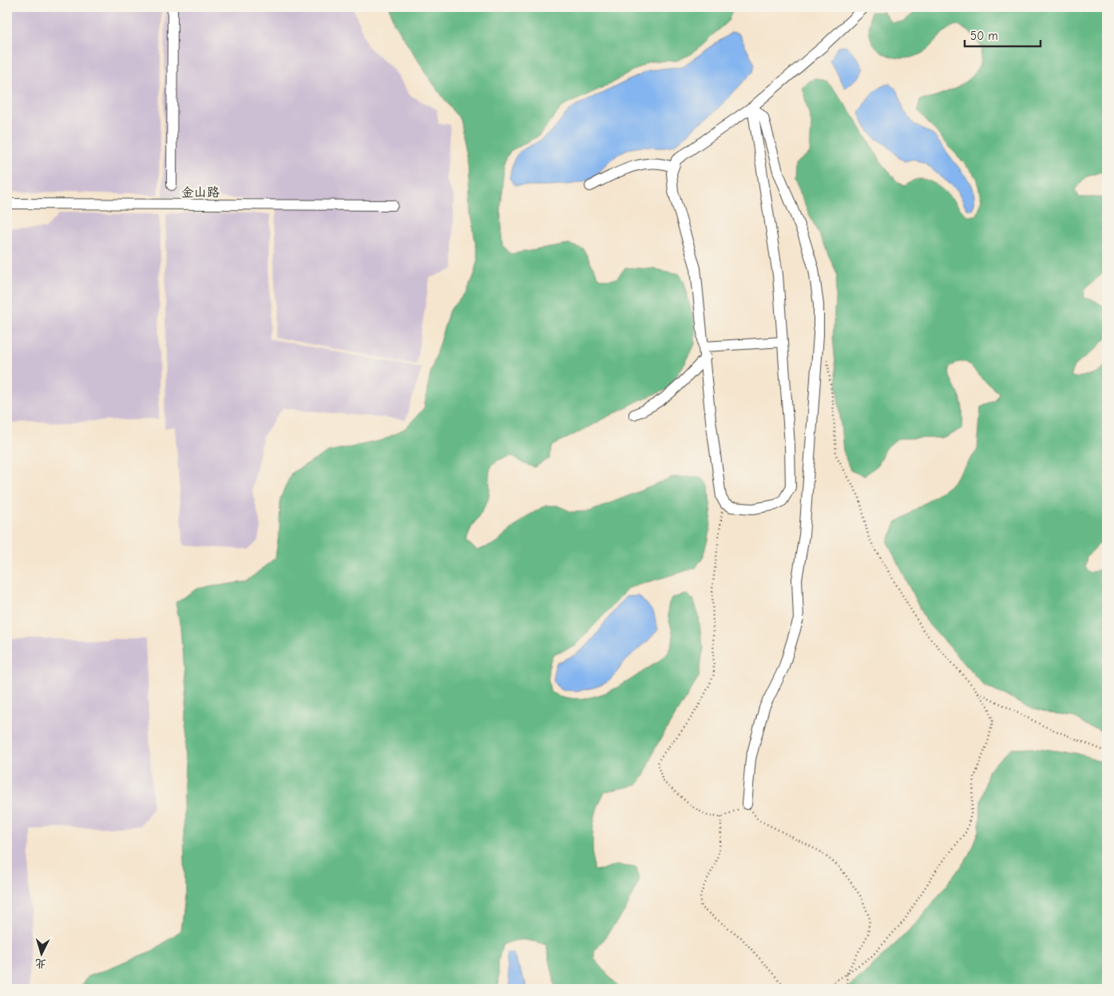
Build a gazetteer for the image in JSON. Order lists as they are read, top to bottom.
{
  "streets": {
    "street": ["金山路"]
  },
  "scale_bar": "50 m",
  "north": "bottom"
}
